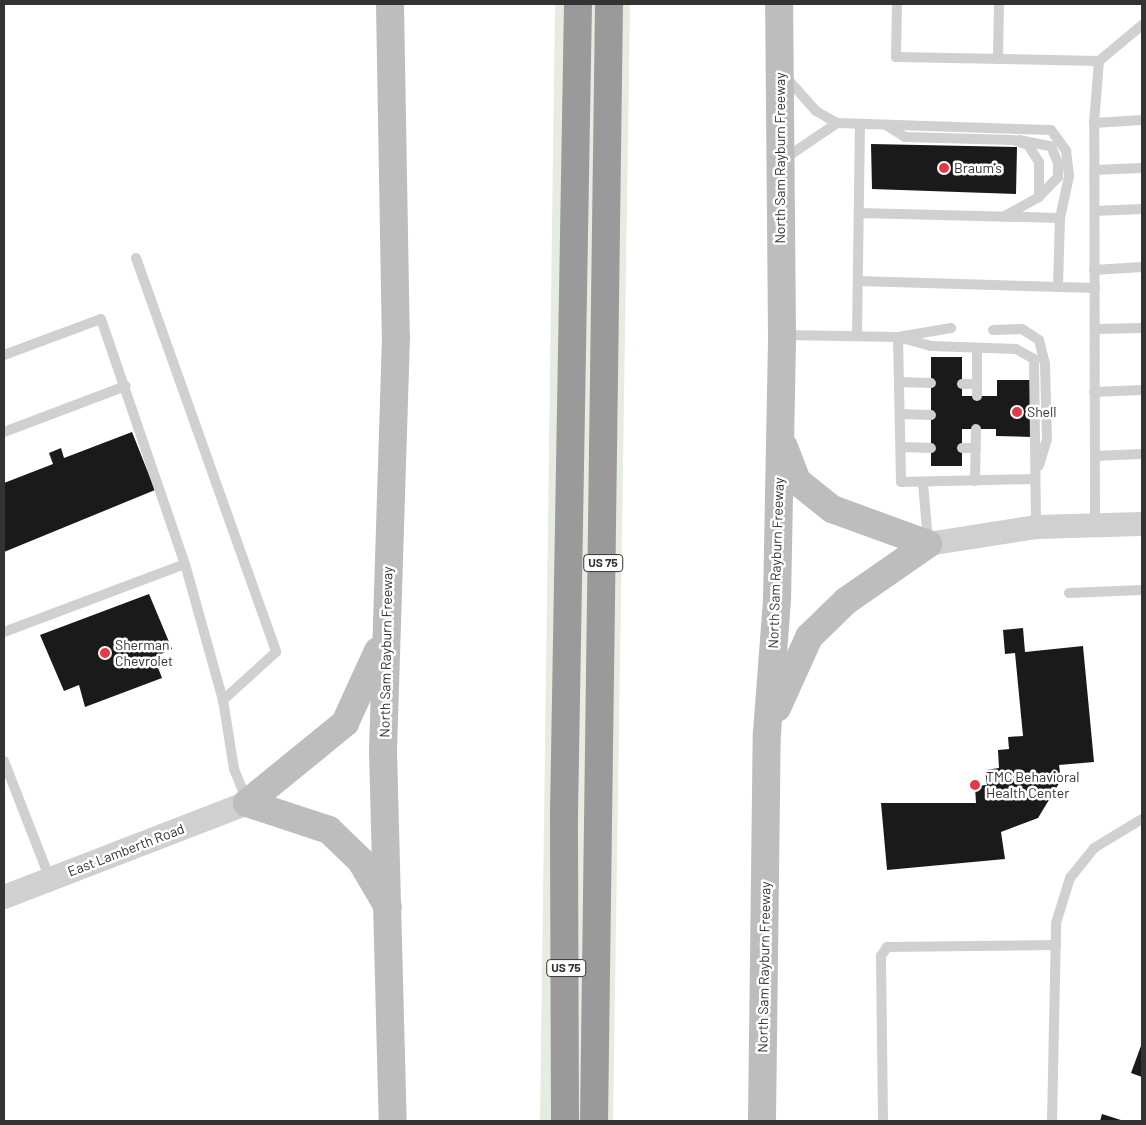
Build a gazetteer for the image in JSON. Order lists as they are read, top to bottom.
{
  "streets": {
    "highway": ["US 75"],
    "main road": ["North Sam Rayburn Freeway"],
    "street": ["East Lamberth Road"]
  },
  "places": [
    "Braum's",
    "Shell",
    "Sherman Chevrolet",
    "TMC Behavioral Health Center"
  ]
}
